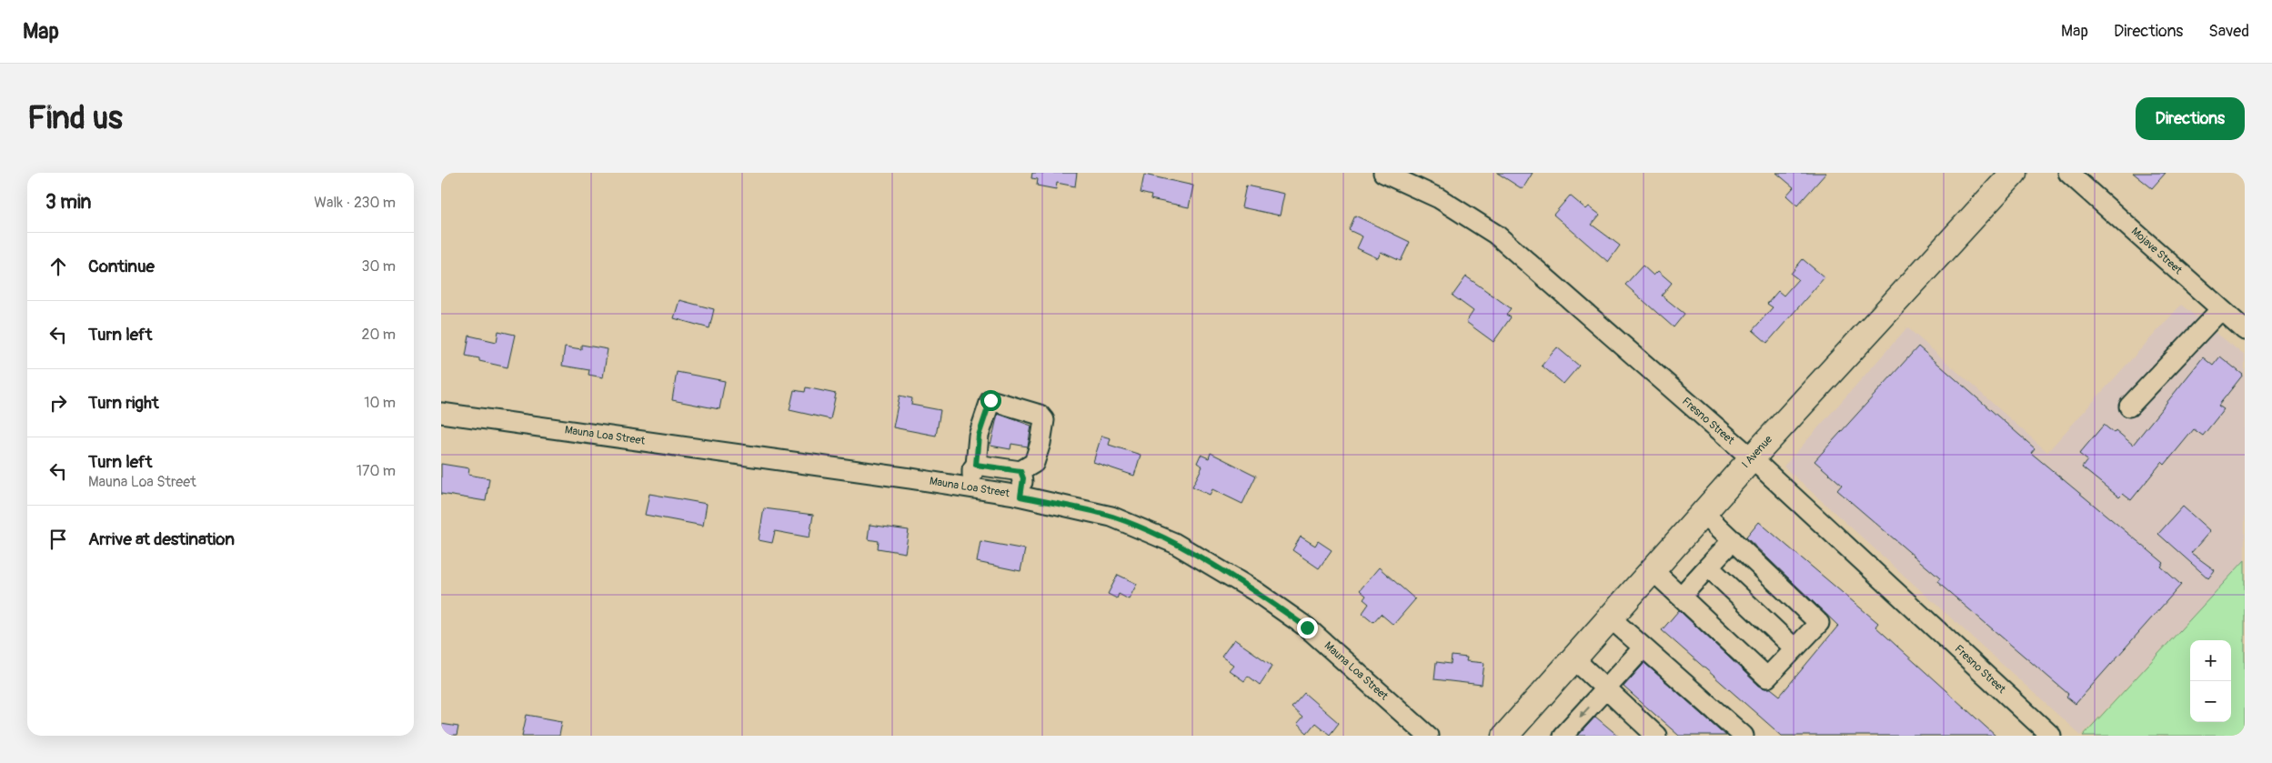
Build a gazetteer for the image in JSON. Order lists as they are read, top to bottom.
{
  "streets": {
    "main road": ["I Avenue"],
    "street": ["Mojave Street", "Fresno Street", "Mauna Loa Street"]
  },
  "crossings": [
    ["Fresno Street", "I Avenue"]
  ],
  "page": {
    "header": "Map",
    "nav": ["Map", "Directions", "Saved"],
    "buttons": "Directions",
    "title": "Find us",
    "heading": ["3 min", "Walk · 230 m"],
    "list": [
      ["Continue", "30 m"],
      ["Turn left", "20 m"],
      ["Turn right", "10 m"],
      ["Turn left", "Mauna Loa Street", "170 m"],
      "Arrive at destination"
    ],
    "map_buttons": ["+", "−"]
  }
}
